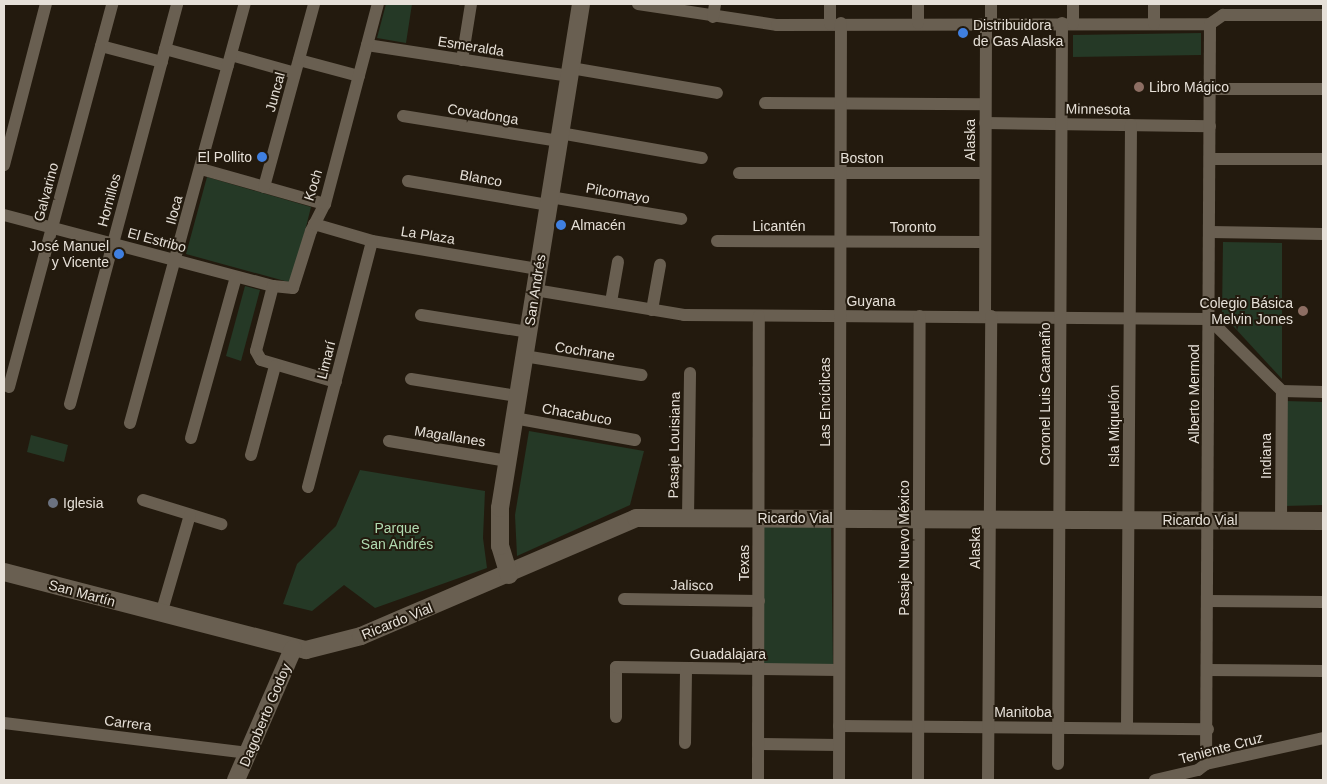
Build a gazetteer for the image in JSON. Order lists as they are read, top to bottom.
{
  "streets": {
    "street": [
      "Esmeralda",
      "Juncal",
      "Minnesota",
      "Covadonga",
      "Alaska",
      "Boston",
      "Blanco",
      "Koch",
      "Galvarino",
      "Pilcomayo",
      "Hornillos",
      "Iloca",
      "Licantén",
      "Toronto",
      "La Plaza",
      "El Estribo",
      "San Andrés",
      "Guyana",
      "Cochrane",
      "Limarí",
      "Coronel Luis Caamaño",
      "Alberto Mermod",
      "Las Encíclicas",
      "Chacabuco",
      "Isla Miquelón",
      "Magallanes",
      "Pasaje Louisiana",
      "Indiana",
      "Ricardo Vial",
      "Pasaje Nuevo México",
      "Texas",
      "Jalisco",
      "San Martín",
      "Guadalajara",
      "Manitoba",
      "Dagoberto Godoy",
      "Carrera",
      "Teniente Cruz"
    ]
  },
  "crossings": [
    ["Esmeralda", "Koch"],
    ["Esmeralda", "San Andrés"],
    ["Minnesota", "Alaska"],
    ["Minnesota", "Coronel Luis Caamaño"],
    ["Minnesota", "Alberto Mermod"],
    ["Minnesota", "Isla Miquelón"],
    ["Covadonga", "San Andrés"],
    ["Alaska", "Boston"],
    ["Alaska", "Toronto"],
    ["Alaska", "Guyana"],
    ["Alaska", "Ricardo Vial"],
    ["Alaska", "Manitoba"],
    ["Boston", "Las Encíclicas"],
    ["Blanco", "Pilcomayo"],
    ["Blanco", "San Andrés"],
    ["Koch", "La Plaza"],
    ["Koch", "El Estribo"],
    ["Galvarino", "El Estribo"],
    ["Pilcomayo", "San Andrés"],
    ["Hornillos", "El Estribo"],
    ["Iloca", "El Estribo"],
    ["Licantén", "Toronto"],
    ["Licantén", "Las Encíclicas"],
    ["Toronto", "Las Encíclicas"],
    ["La Plaza", "San Andrés"],
    ["La Plaza", "Limarí"],
    ["San Andrés", "Guyana"],
    ["San Andrés", "Cochrane"],
    ["San Andrés", "Chacabuco"],
    ["San Andrés", "Magallanes"],
    ["San Andrés", "Ricardo Vial"],
    ["Guyana", "Coronel Luis Caamaño"],
    ["Guyana", "Alberto Mermod"],
    ["Guyana", "Las Encíclicas"],
    ["Guyana", "Isla Miquelón"],
    ["Guyana", "Pasaje Nuevo México"],
    ["Guyana", "Texas"],
    ["Coronel Luis Caamaño", "Ricardo Vial"],
    ["Coronel Luis Caamaño", "Manitoba"],
    ["Alberto Mermod", "Ricardo Vial"],
    ["Alberto Mermod", "Manitoba"],
    ["Alberto Mermod", "Teniente Cruz"],
    ["Las Encíclicas", "Ricardo Vial"],
    ["Las Encíclicas", "Guadalajara"],
    ["Las Encíclicas", "Manitoba"],
    ["Isla Miquelón", "Ricardo Vial"],
    ["Isla Miquelón", "Manitoba"],
    ["Pasaje Louisiana", "Ricardo Vial"],
    ["Indiana", "Ricardo Vial"],
    ["Ricardo Vial", "Pasaje Nuevo México"],
    ["Ricardo Vial", "Texas"],
    ["Ricardo Vial", "San Martín"],
    ["Ricardo Vial", "Dagoberto Godoy"],
    ["Pasaje Nuevo México", "Manitoba"],
    ["Texas", "Jalisco"],
    ["Texas", "Guadalajara"],
    ["San Martín", "Dagoberto Godoy"],
    ["Dagoberto Godoy", "Carrera"]
  ],
  "parks": ["Parque San Andrés"],
  "places": [
    "Distribuidora de Gas Alaska",
    "Libro Mágico",
    "El Pollito",
    "Almacén",
    "José Manuel y Vicente",
    "Colegio Básica Melvin Jones",
    "Iglesia"
  ]
}
